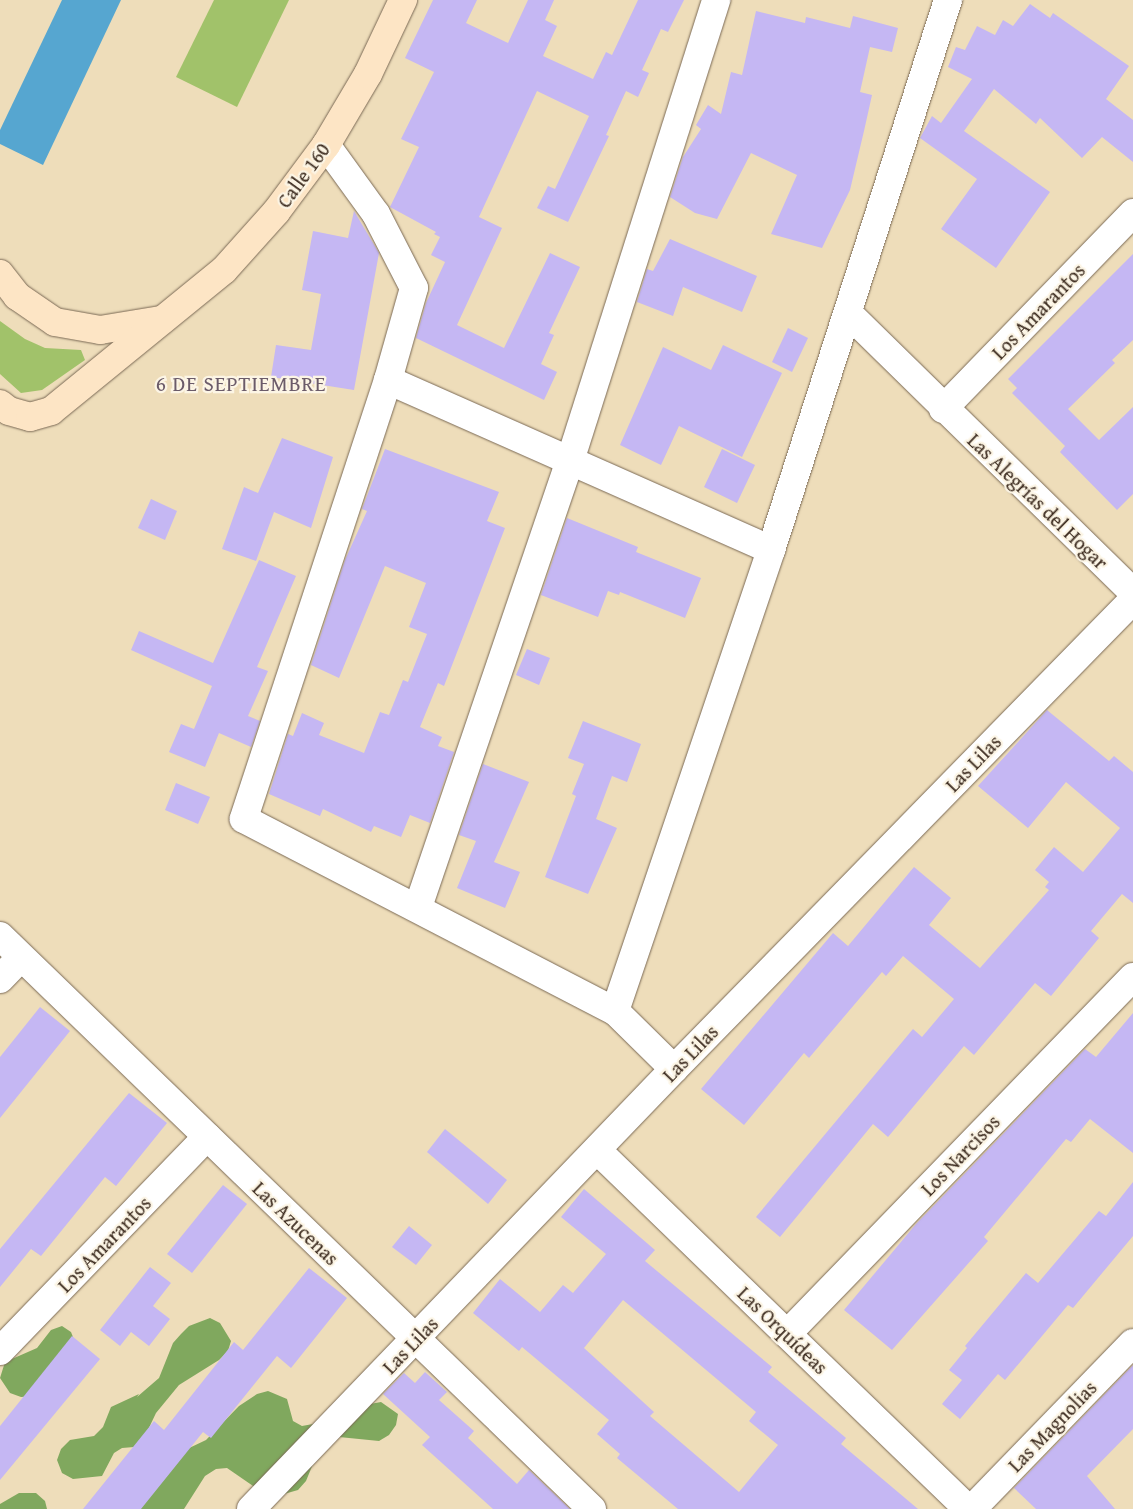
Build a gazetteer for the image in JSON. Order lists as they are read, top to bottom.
{
  "streets": {
    "main road": ["Calle 160"],
    "street": [
      "Los Amarantos",
      "Las Alegrías del Hogar",
      "Las Lilas",
      "Los Narcisos",
      "Las Azucenas",
      "Las Orquídeas",
      "Las Magnolias"
    ]
  },
  "crossings": [
    ["Los Amarantos", "Las Alegrías del Hogar"],
    ["Los Amarantos", "Las Azucenas"],
    ["Las Lilas", "Las Azucenas"],
    ["Las Lilas", "Las Orquídeas"],
    ["Los Narcisos", "Las Orquídeas"],
    ["Las Orquídeas", "Las Magnolias"]
  ],
  "districts": ["6 DE SEPTIEMBRE"]
}
